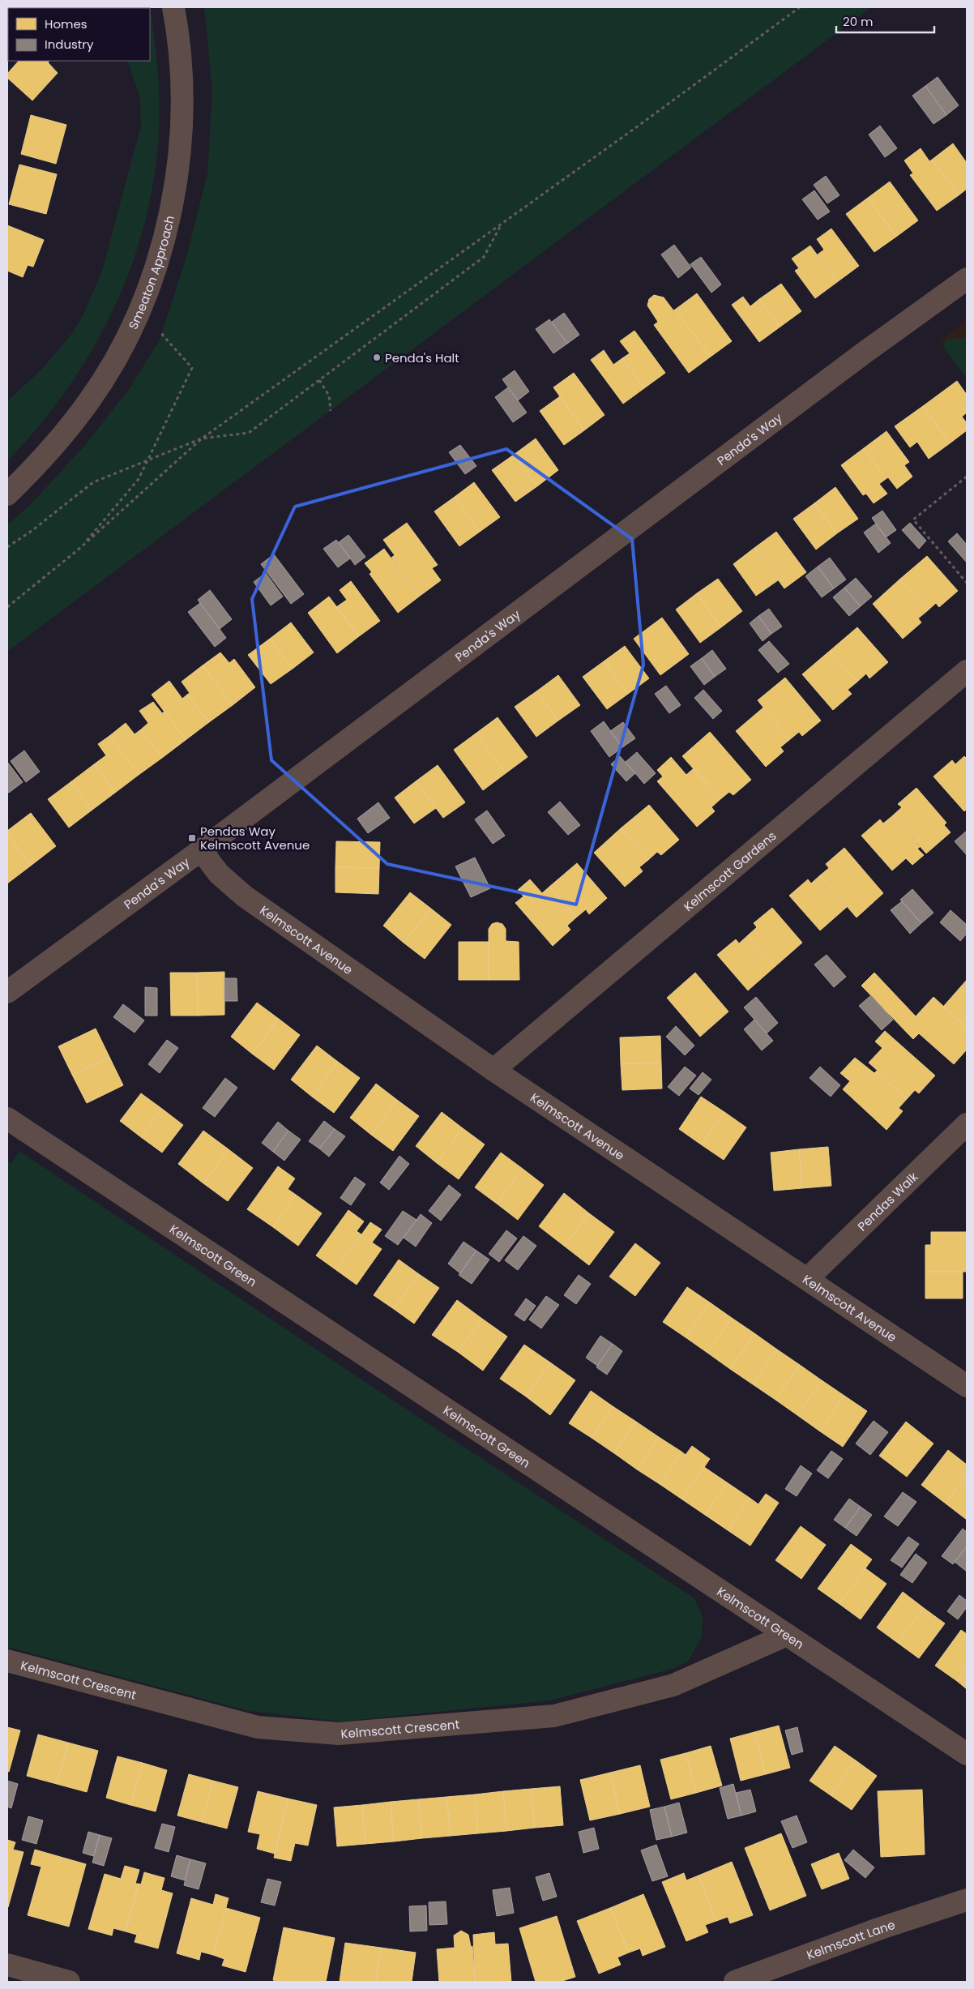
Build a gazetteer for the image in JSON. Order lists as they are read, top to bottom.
{
  "streets": {
    "street": [
      "Smeaton Approach",
      "Penda's Way",
      "Kelmscott Gardens",
      "Kelmscott Avenue",
      "Pendas Walk",
      "Kelmscott Green",
      "Kelmscott Crescent",
      "Kelmscott Lane"
    ]
  },
  "crossings": [
    ["Penda's Way", "Kelmscott Avenue"],
    ["Kelmscott Gardens", "Kelmscott Avenue"],
    ["Kelmscott Avenue", "Pendas Walk"],
    ["Kelmscott Green", "Kelmscott Crescent"]
  ],
  "places": {
    "other": ["Penda's Halt"],
    "transit": ["Pendas Way Kelmscott Avenue"]
  },
  "legend": ["Homes", "Industry"],
  "scale_bar": "20 m"
}
